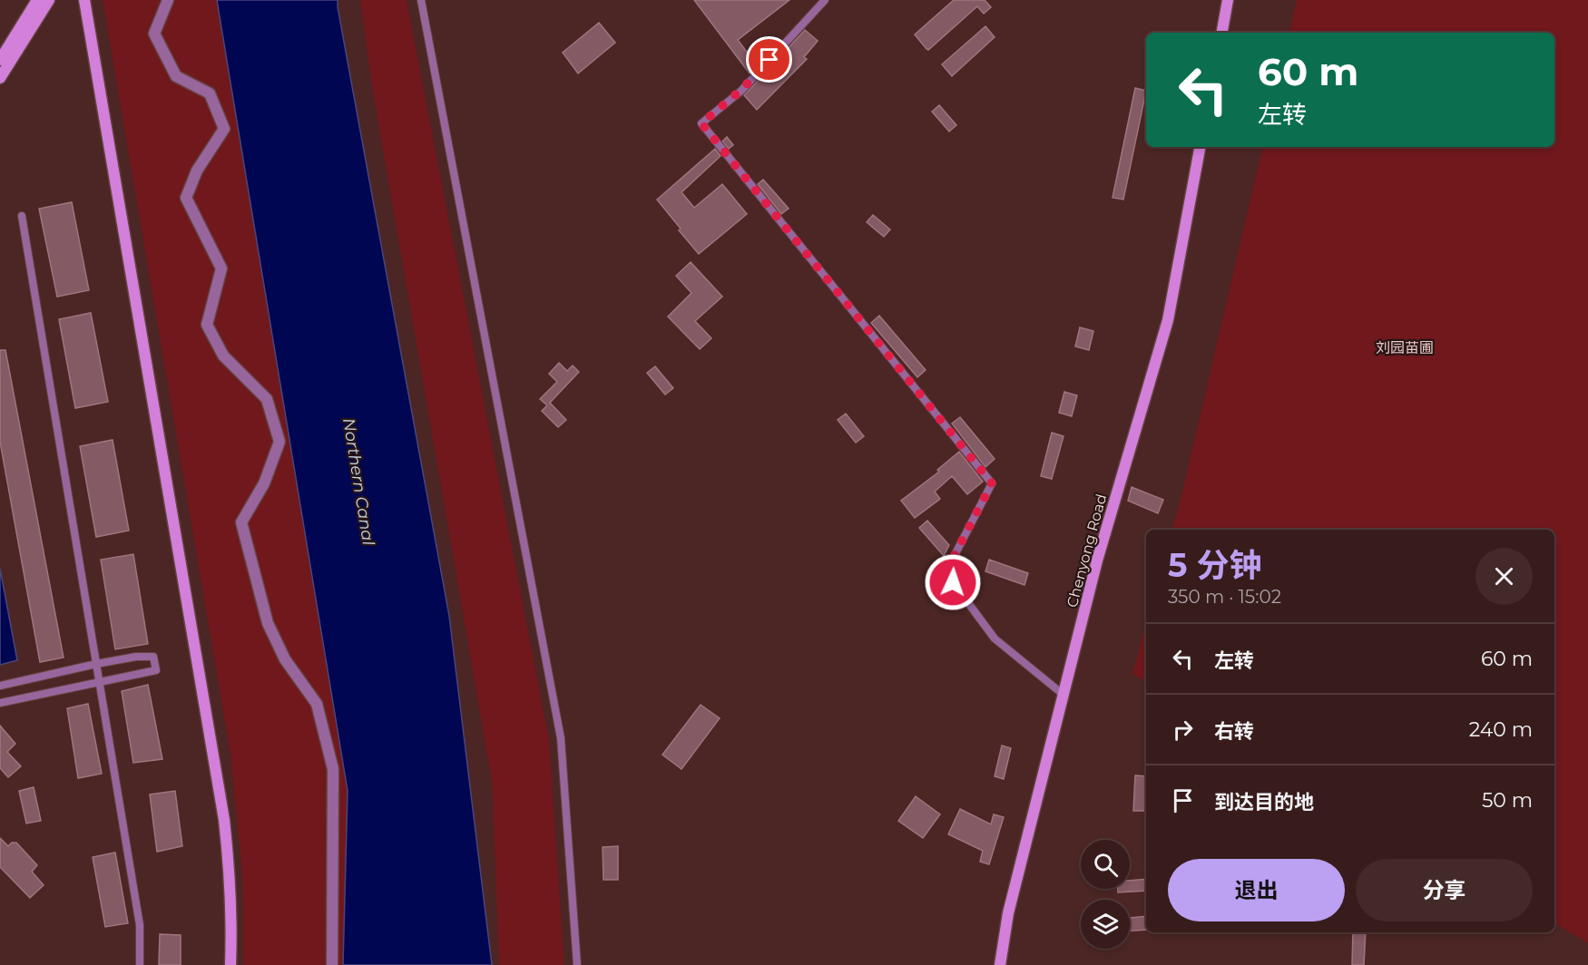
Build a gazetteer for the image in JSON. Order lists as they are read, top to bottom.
{
  "streets": {
    "street": ["Chenyong Road"]
  },
  "water": ["Northern Canal"],
  "parks": ["刘园苗圃"],
  "page": {
    "turn": ["60 m", "左转"],
    "heading": ["5 分钟", "350 m · 15:02"],
    "list": [
      {
        "name": "左转",
        "value": "60 m"
      },
      {
        "name": "右转",
        "value": "240 m"
      },
      {
        "name": "到达目的地",
        "value": "50 m"
      }
    ],
    "buttons": ["退出", "分享"]
  }
}
